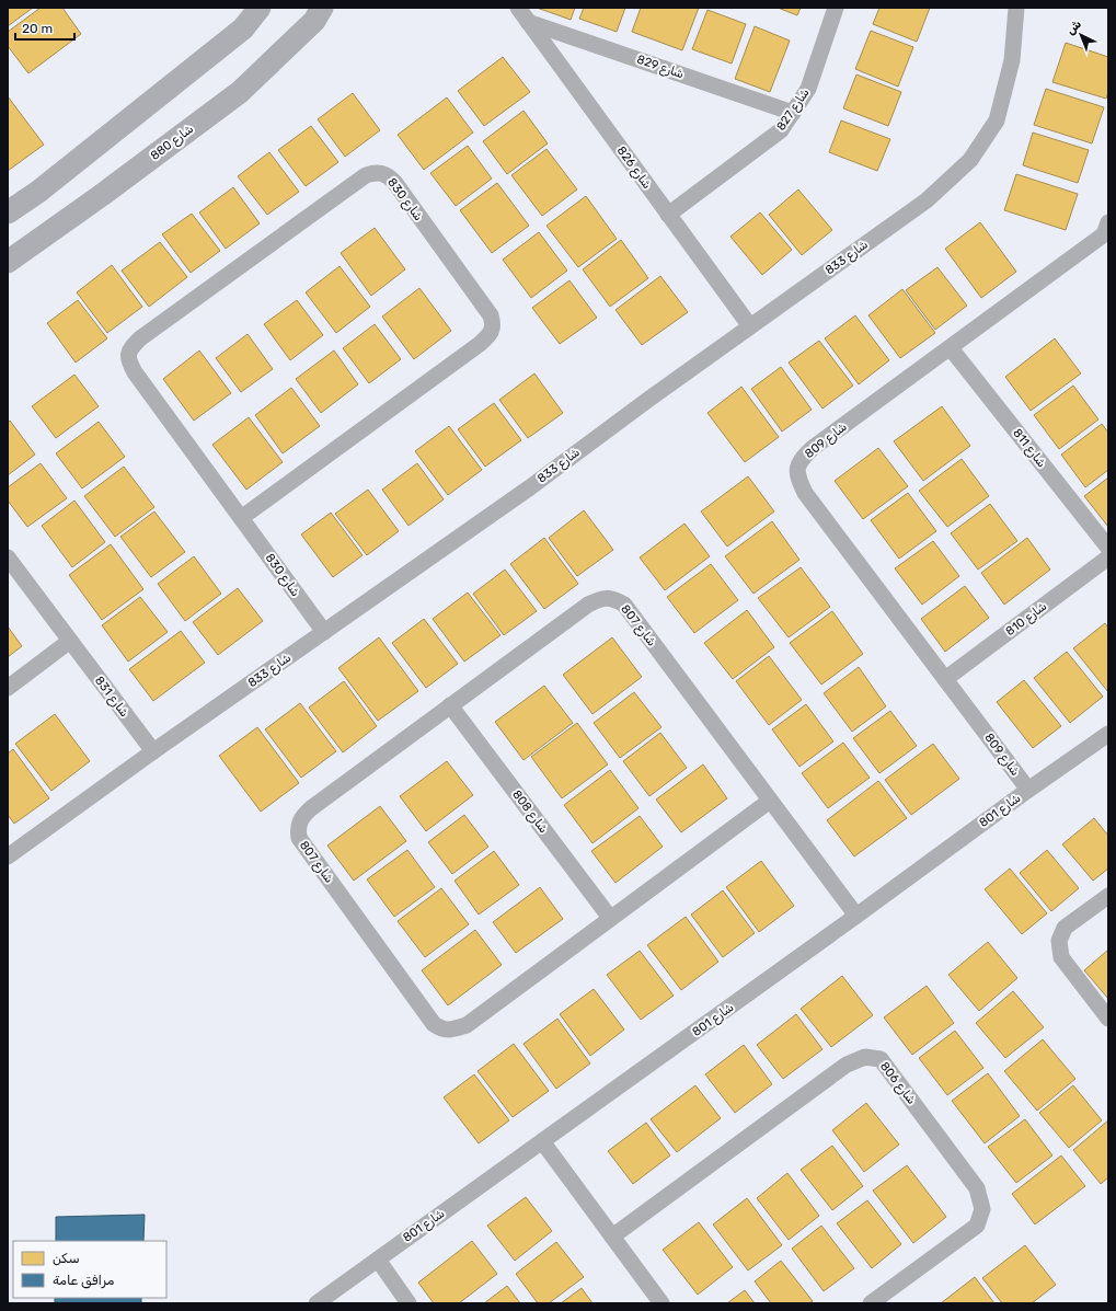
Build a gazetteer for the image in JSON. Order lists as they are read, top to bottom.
{
  "streets": {
    "street": [
      "شارع 829",
      "شارع 827",
      "شارع 880",
      "شارع 826",
      "شارع 830",
      "شارع 833",
      "شارع 809",
      "شارع 811",
      "شارع 810",
      "شارع 807",
      "شارع 831",
      "شارع 801",
      "شارع 808",
      "شارع 806"
    ]
  },
  "crossings": [
    ["شارع 829", "شارع 827"],
    ["شارع 829", "شارع 826"],
    ["شارع 827", "شارع 826"],
    ["شارع 826", "شارع 833"],
    ["شارع 830", "شارع 833"],
    ["شارع 833", "شارع 831"],
    ["شارع 809", "شارع 811"],
    ["شارع 809", "شارع 810"],
    ["شارع 809", "شارع 801"],
    ["شارع 807", "شارع 801"],
    ["شارع 807", "شارع 808"]
  ],
  "legend": ["سكن", "مرافق عامة"],
  "scale_bar": "20 m",
  "north": "top left"
}
